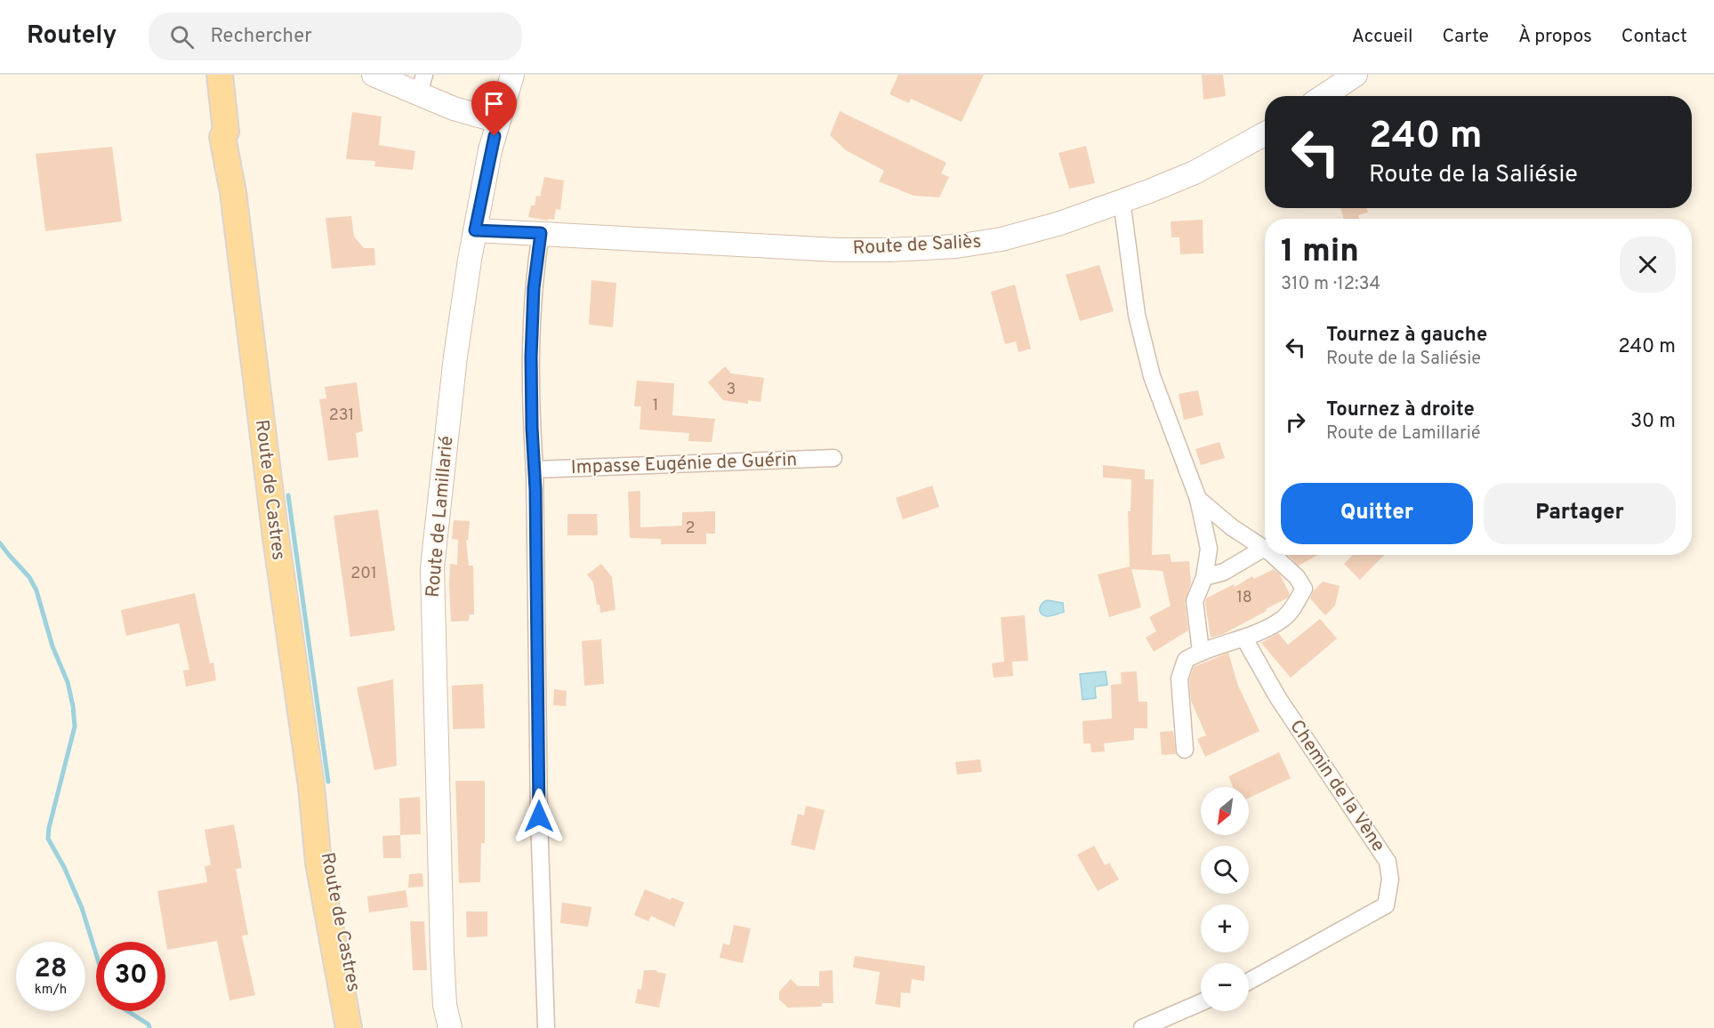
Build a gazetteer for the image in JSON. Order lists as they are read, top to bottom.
{
  "streets": {
    "main road": ["Route de Castres"],
    "street": [
      "Route de Saliès",
      "Impasse Eugénie de Guérin",
      "Route de Lamillarié",
      "Chemin de la Vène"
    ]
  },
  "crossings": [
    ["Route de Saliès", "Route de Lamillarié"]
  ],
  "house_numbers": [
    "3",
    "1",
    "231",
    "2",
    "201",
    "18"
  ],
  "north": "bottom left",
  "page": {
    "header": "Routely",
    "search": "Rechercher",
    "nav": [
      "Accueil",
      "Carte",
      "À propos",
      "Contact"
    ],
    "turn": ["240 m", "Route de la Saliésie"],
    "heading": ["1 min", "310 m · 12:34"],
    "list": [
      {
        "name": "Tournez à gauche",
        "note": "Route de la Saliésie",
        "value": "240 m"
      },
      {
        "name": "Tournez à droite",
        "note": "Route de Lamillarié",
        "value": "30 m"
      }
    ],
    "buttons": ["Quitter", "Partager"],
    "map_buttons": ["+", "−"],
    "speed": "28 km/h",
    "limit": "30"
  }
}
